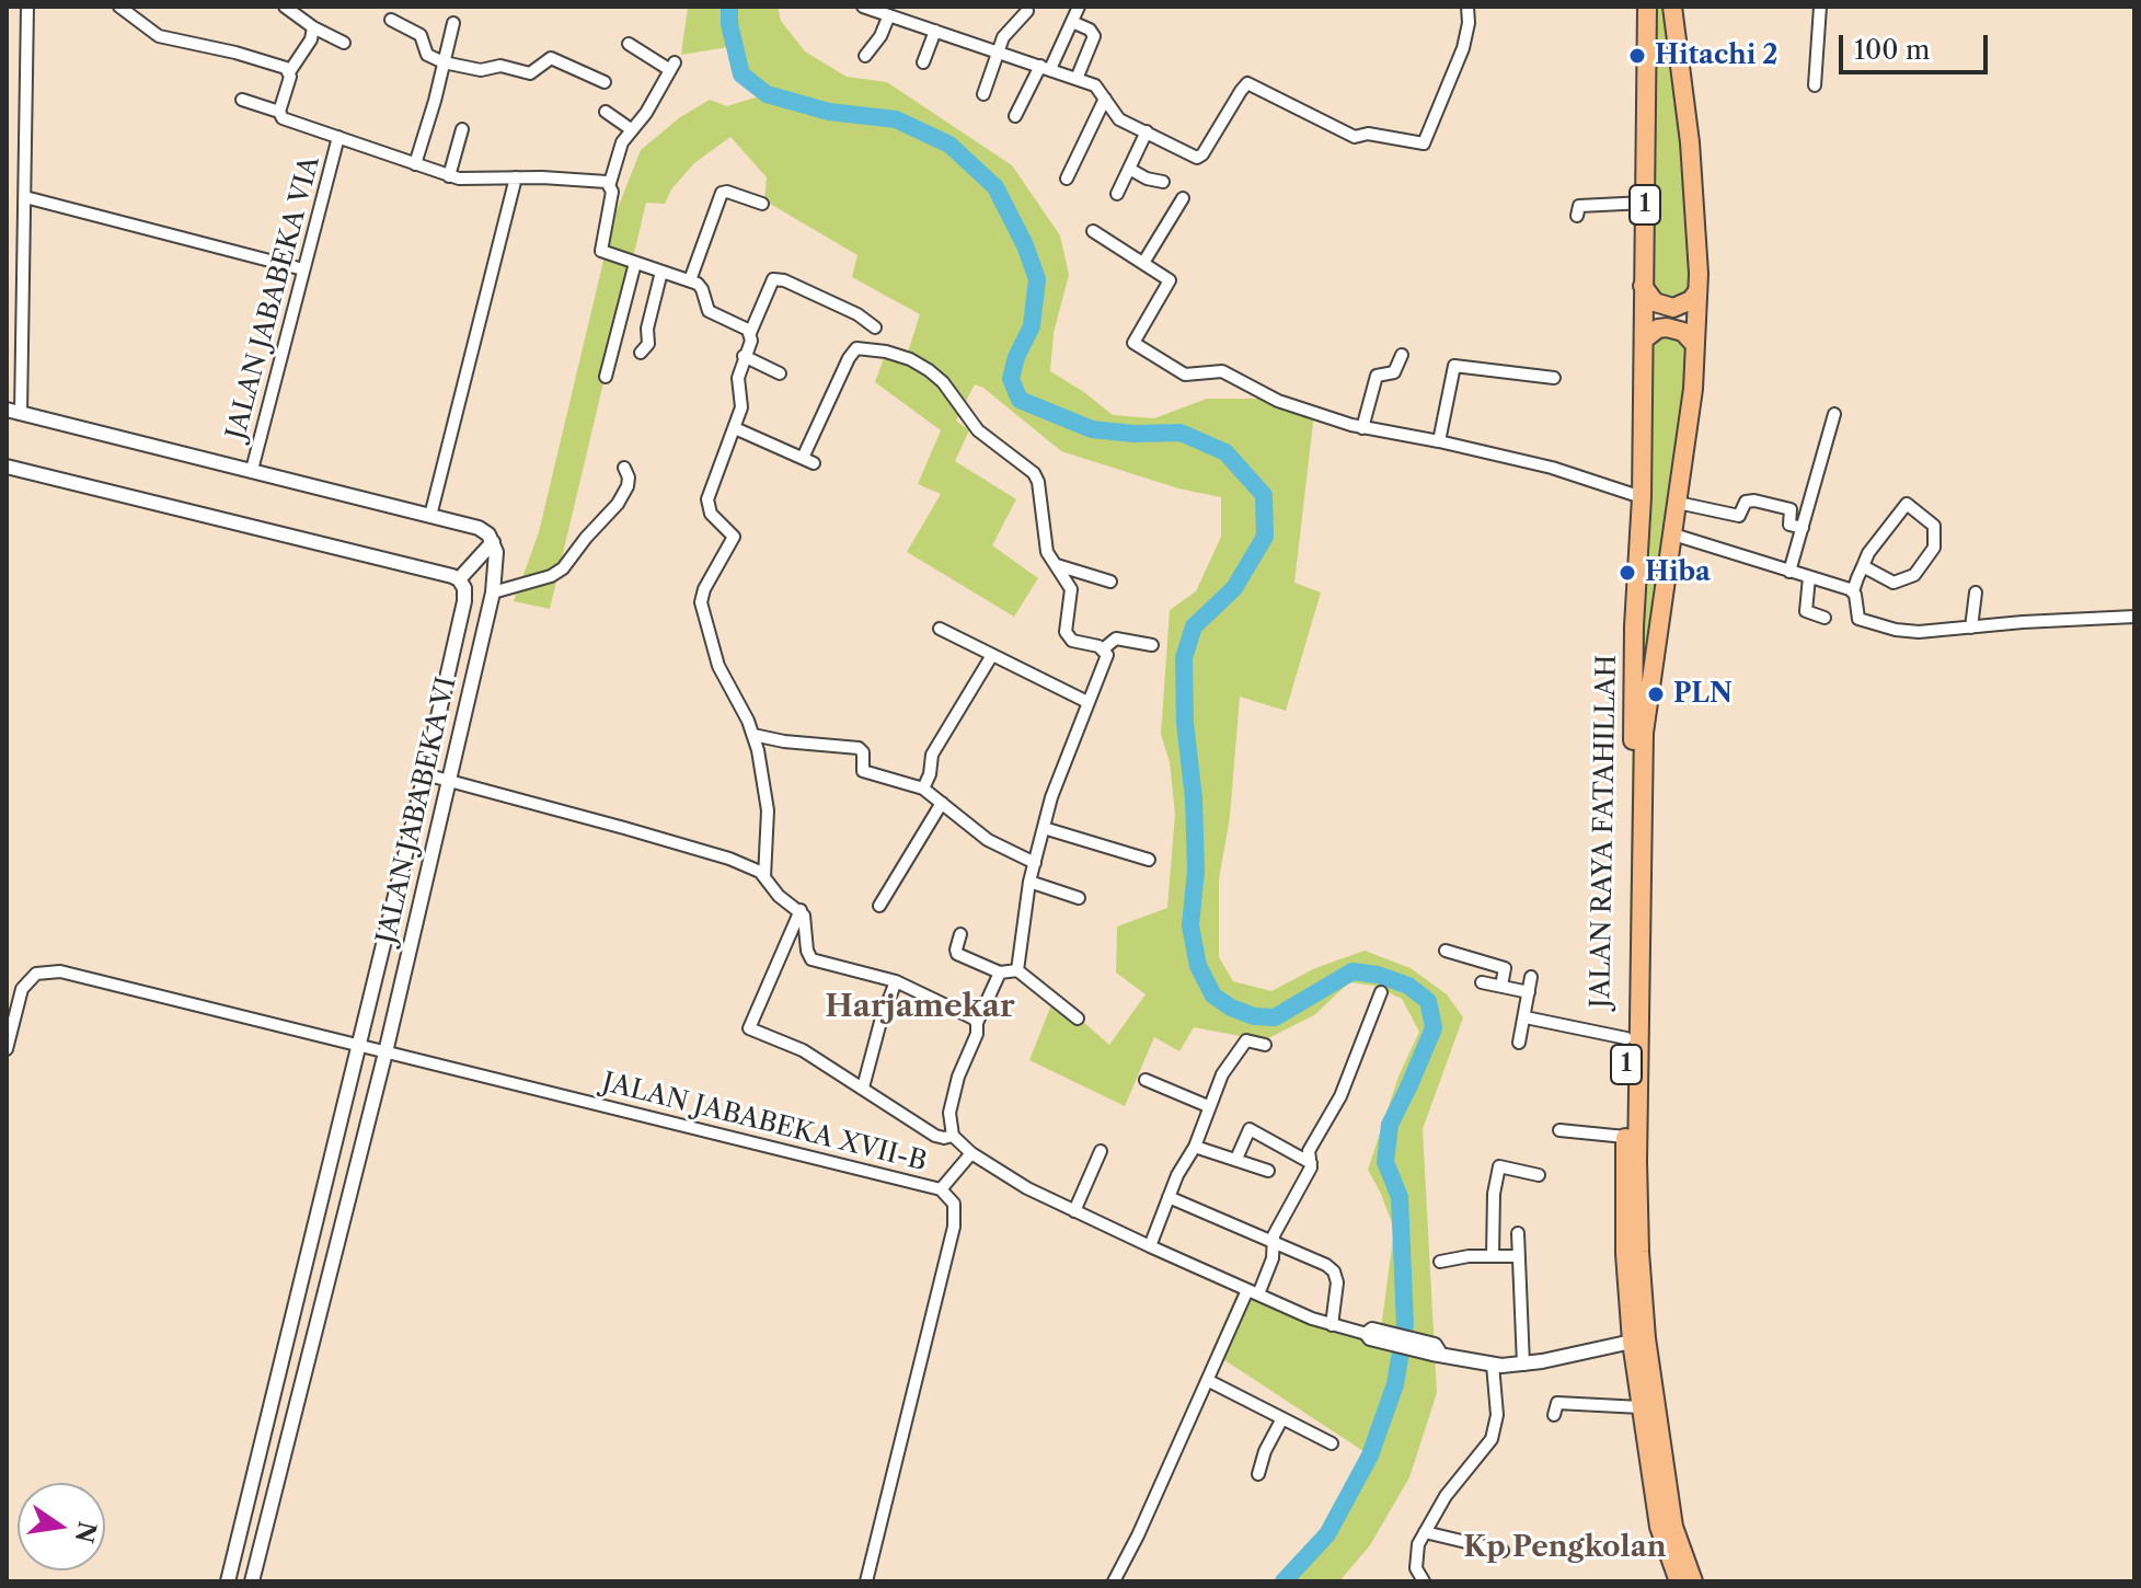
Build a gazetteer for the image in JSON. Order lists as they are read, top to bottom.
{
  "streets": {
    "highway": ["1", "JALAN RAYA FATAHILLAH"],
    "street": ["JALAN JABABEKA VIA", "JALAN JABABEKA VI", "JALAN JABABEKA XVII-B"]
  },
  "crossings": [
    ["1", "JALAN RAYA FATAHILLAH"],
    ["JALAN JABABEKA VI", "JALAN JABABEKA XVII-B"]
  ],
  "districts": ["Harjamekar", "Kp Pengkolan"],
  "places": ["Hitachi 2", "Hiba", "PLN"],
  "scale_bar": "100 m",
  "north": "right"
}
